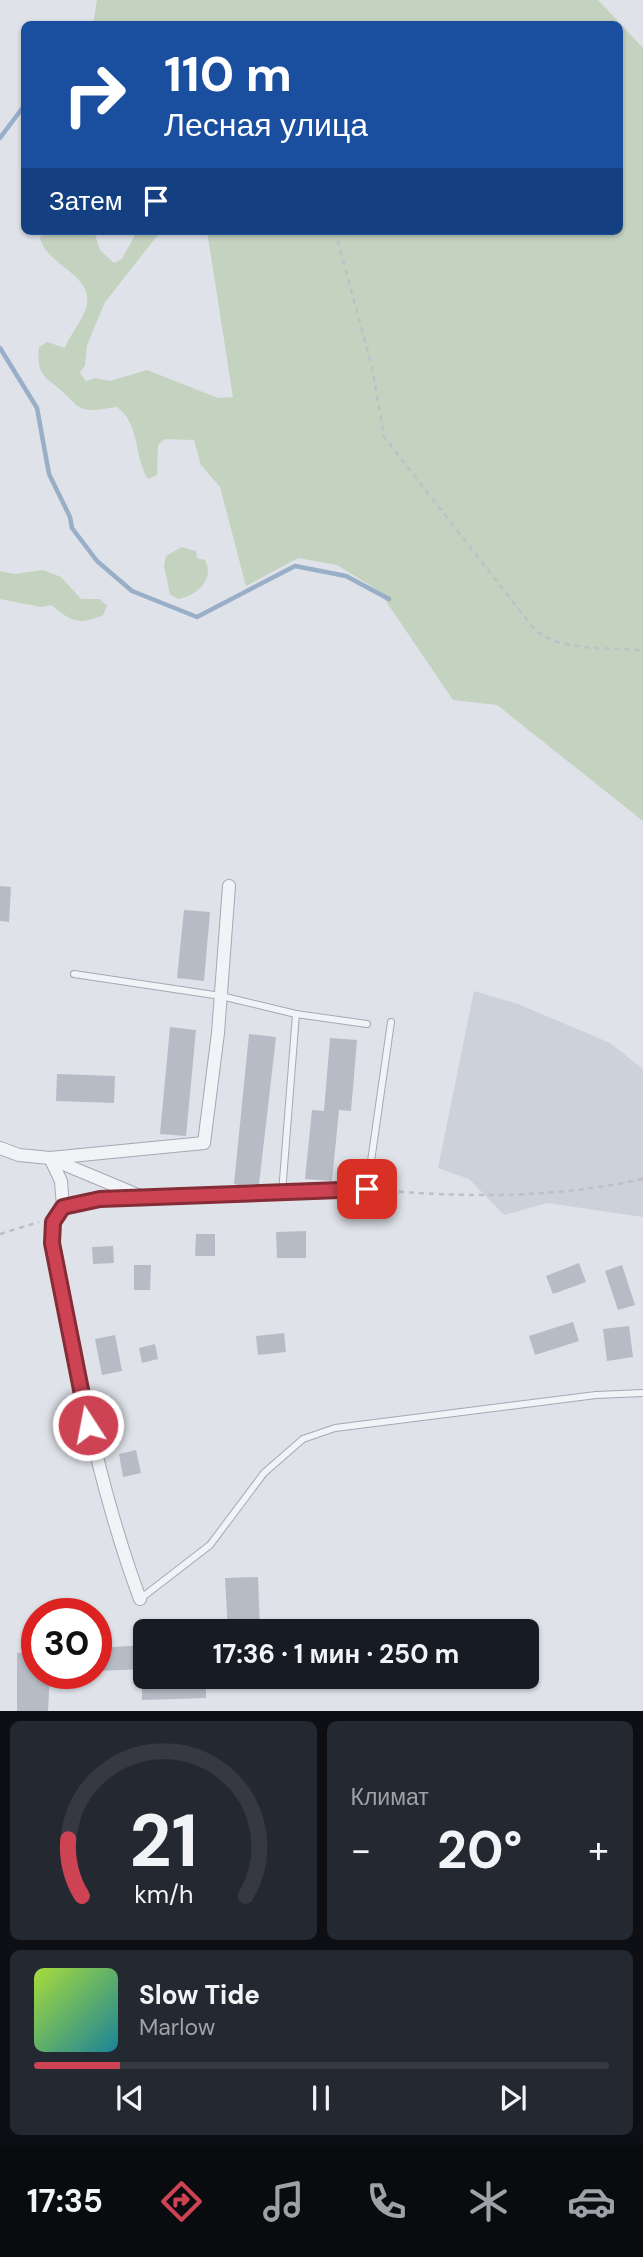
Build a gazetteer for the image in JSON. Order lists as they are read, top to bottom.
{
  "page": {
    "turn": ["110 m", "Лесная улица"],
    "then": "Затем",
    "limit": "30",
    "trip": "17:36 · 1 мин · 250 m",
    "tile": "Климат",
    "heat": ["−", "20°", "+"],
    "song": ["Slow Tide", "Marlow"],
    "tabs": "17:35",
    "gauge": ["21", "km/h"]
  }
}
